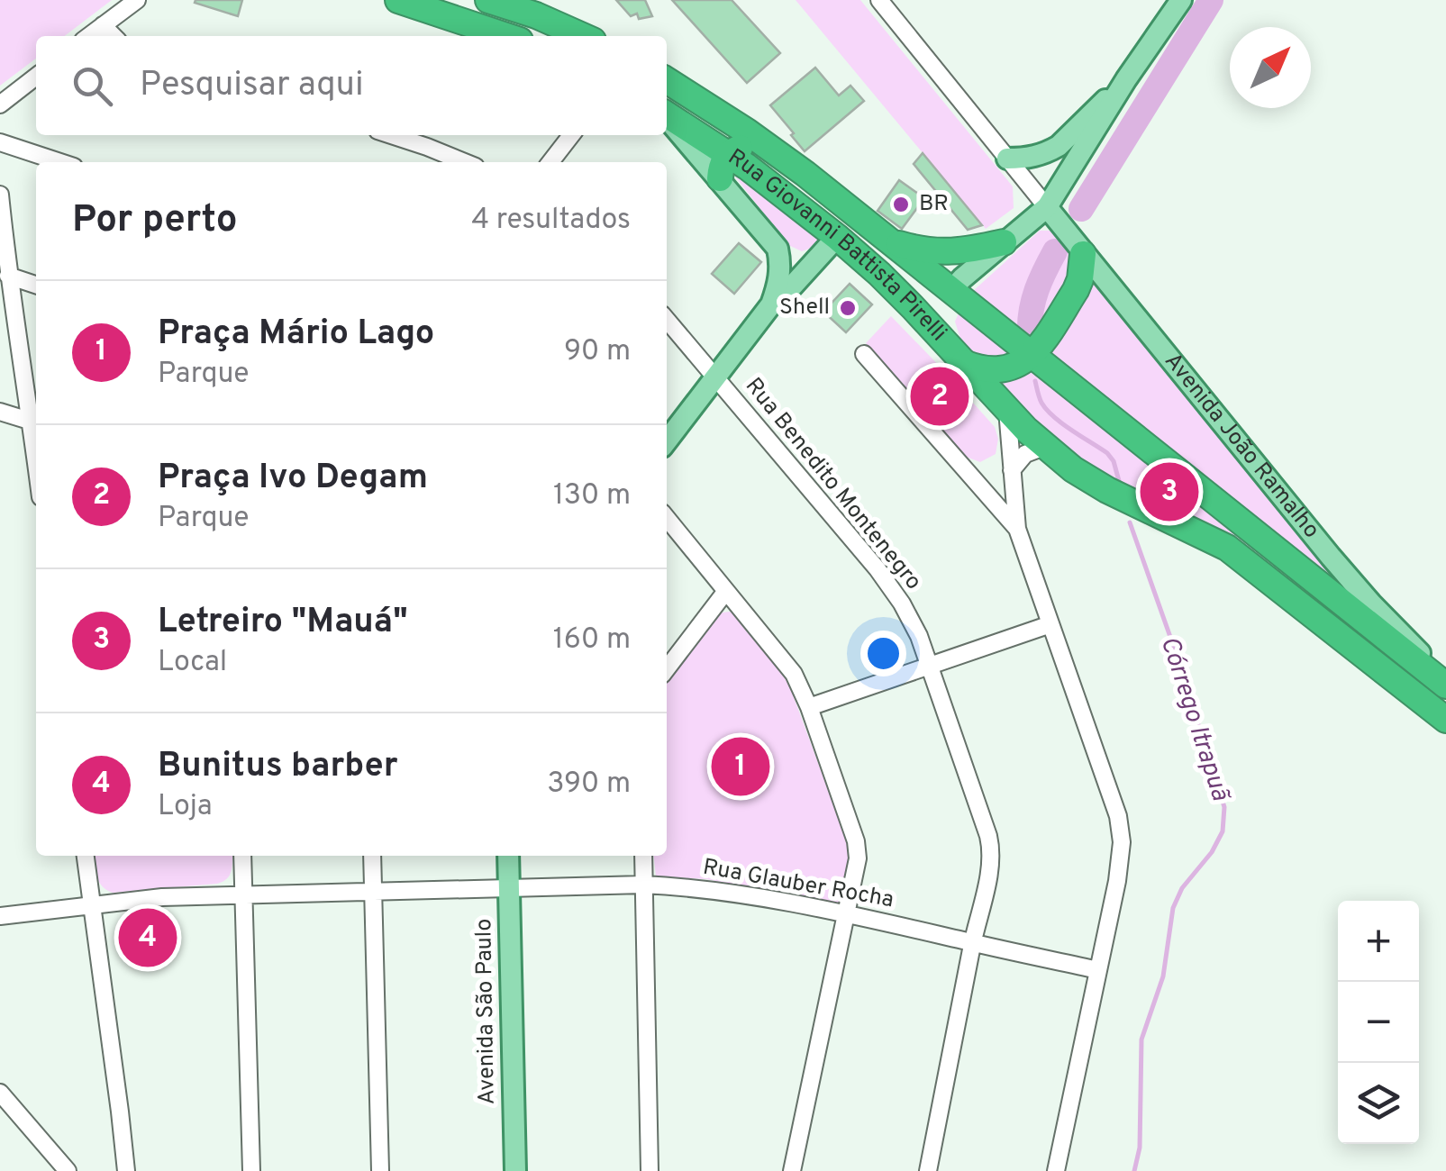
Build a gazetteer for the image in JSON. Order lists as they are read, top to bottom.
{
  "streets": {
    "highway": ["Rua Giovanni Battista Pirelli", "Avenida João Ramalho"],
    "main road": ["Avenida São Paulo"],
    "street": ["Rua Benedito Montenegro", "Rua Glauber Rocha"]
  },
  "crossings": [
    ["Rua Giovanni Battista Pirelli", "Avenida João Ramalho"],
    ["Rua Benedito Montenegro", "Rua Glauber Rocha"],
    ["Rua Glauber Rocha", "Avenida São Paulo"]
  ],
  "water": ["Córrego Itrapuã"],
  "places": ["BR", "Shell"],
  "north": "top right",
  "page": {
    "search": "Pesquisar aqui",
    "heading": ["Por perto", "4 resultados"],
    "list": [
      {
        "mark": "1",
        "name": "Praça Mário Lago",
        "note": "Parque",
        "value": "90 m"
      },
      {
        "mark": "2",
        "name": "Praça Ivo Degam",
        "note": "Parque",
        "value": "130 m"
      },
      {
        "mark": "3",
        "name": "Letreiro \"Mauá\"",
        "note": "Local",
        "value": "160 m"
      },
      {
        "mark": "4",
        "name": "Bunitus barber",
        "note": "Loja",
        "value": "390 m"
      }
    ],
    "pins": [
      "2",
      "3",
      "1",
      "4"
    ],
    "map_buttons": ["+", "−"]
  }
}
